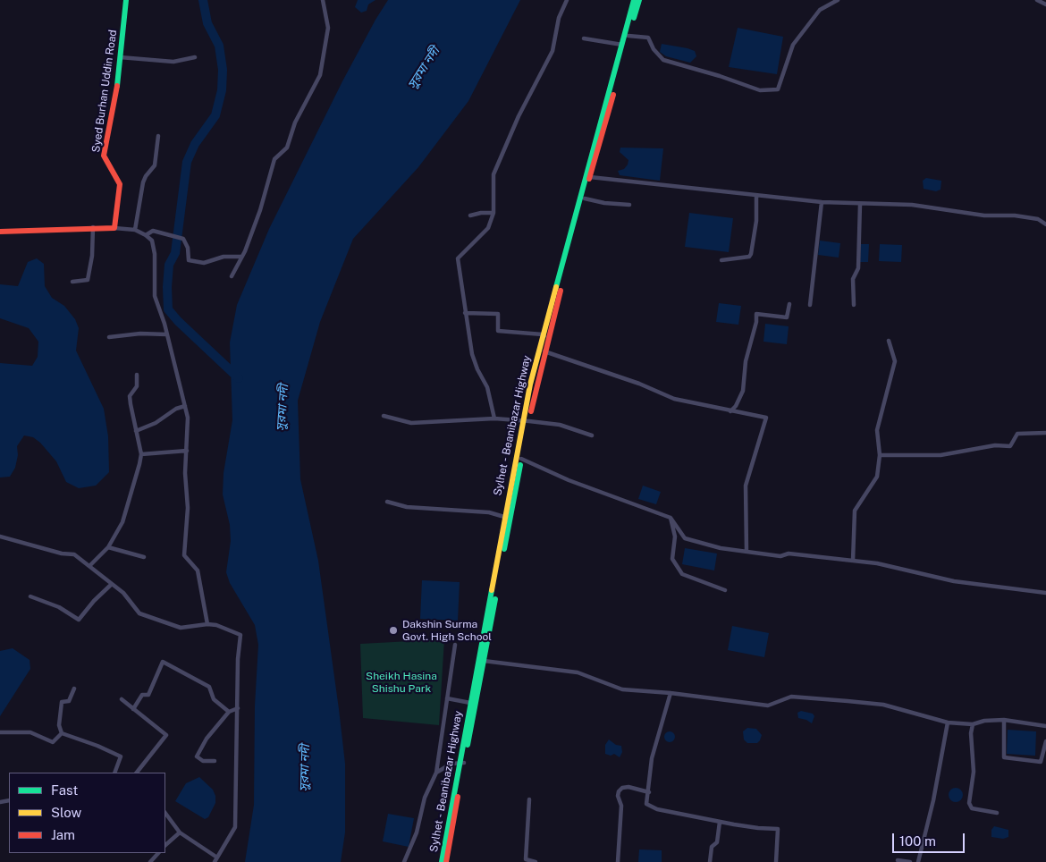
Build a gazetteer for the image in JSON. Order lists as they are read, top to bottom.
{
  "streets": {
    "main road": ["Syed Burhan Uddin Road", "Sylhet - Beanibazar Highway"]
  },
  "water": ["সুরমা নদী"],
  "parks": ["Sheikh Hasina Shishu Park"],
  "places": ["Dakshin Surma Govt. High School"],
  "legend": ["Fast", "Slow", "Jam"],
  "scale_bar": "100 m"
}
